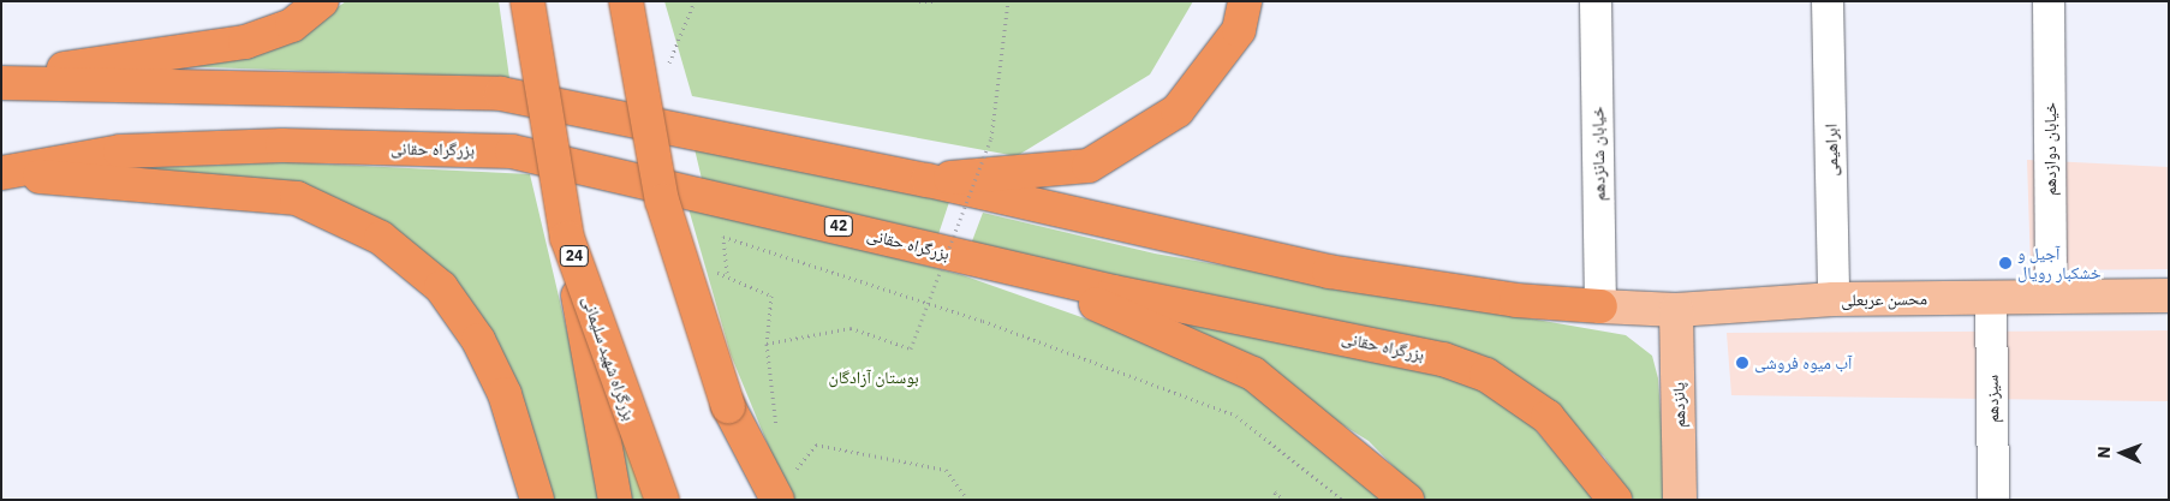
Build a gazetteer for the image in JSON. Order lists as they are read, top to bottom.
{
  "streets": {
    "highway": [
      "بزرگراه حقانی",
      "42",
      "24",
      "بزرگراه شهید سلیمانی"
    ],
    "main road": ["محسن عربعلی", "پانزدهم"],
    "street": [
      "خیابان دوازدهم",
      "ابراهیمی",
      "خیابان شانزدهم",
      "سیزدهم"
    ]
  },
  "crossings": [
    ["خیابان دوازدهم", "محسن عربعلی"],
    ["ابراهیمی", "محسن عربعلی"],
    ["خیابان شانزدهم", "محسن عربعلی"],
    ["محسن عربعلی", "سیزدهم"],
    ["محسن عربعلی", "پانزدهم"]
  ],
  "parks": ["بوستان آزادگان"],
  "places": ["آجیل و خشکبار رویال", "آب میوه فروشی"],
  "north": "left"
}
